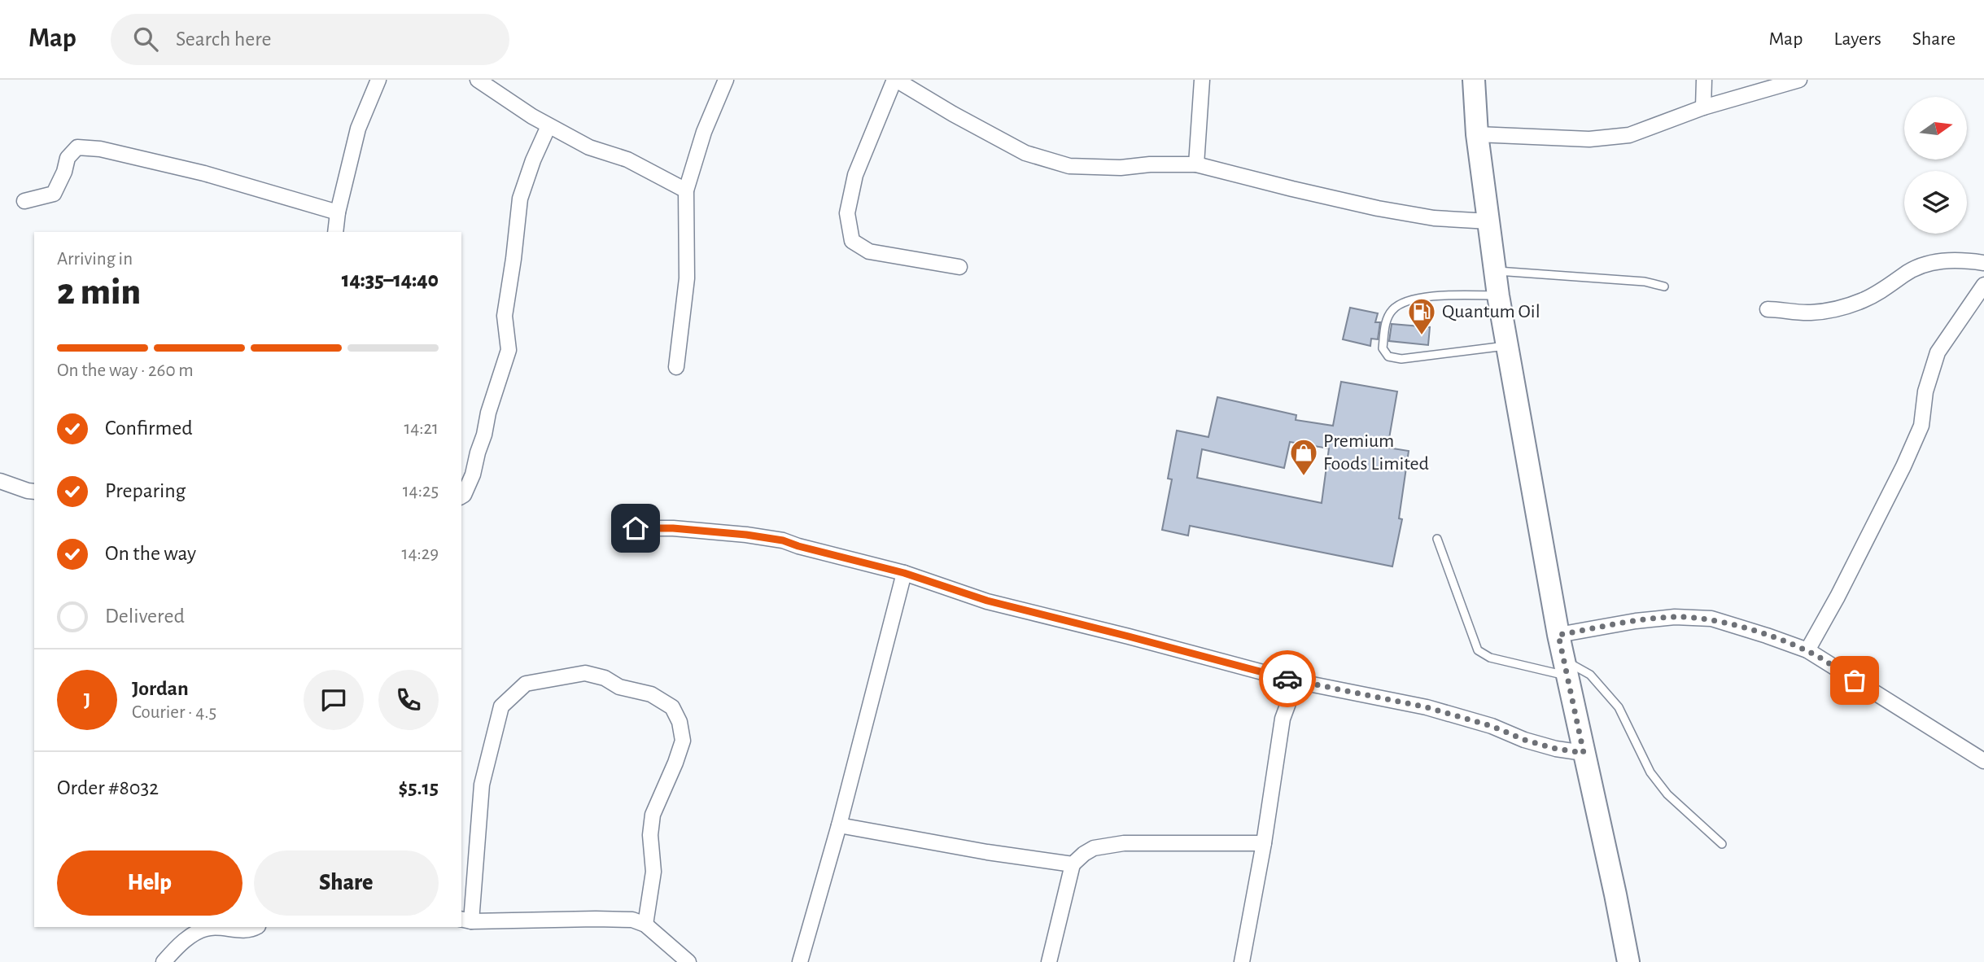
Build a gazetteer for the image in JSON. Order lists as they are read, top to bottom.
{
  "places": {
    "fuel station": ["Quantum Oil"],
    "shop": ["Premium Foods Limited"]
  },
  "north": "right",
  "page": {
    "header": "Map",
    "search": "Search here",
    "nav": ["Map", "Layers", "Share"],
    "heading": ["2 min", "Arriving in", "14:35–14:40"],
    "panel": [
      "Jordan",
      "Courier · 4.5",
      "Order #8032",
      "$5.15"
    ],
    "bar": "On the way · 260 m",
    "list": [
      ["Confirmed", "14:21"],
      ["Preparing", "14:25"],
      ["On the way", "14:29"],
      "Delivered"
    ],
    "round": "J",
    "buttons": ["Help", "Share"]
  }
}
